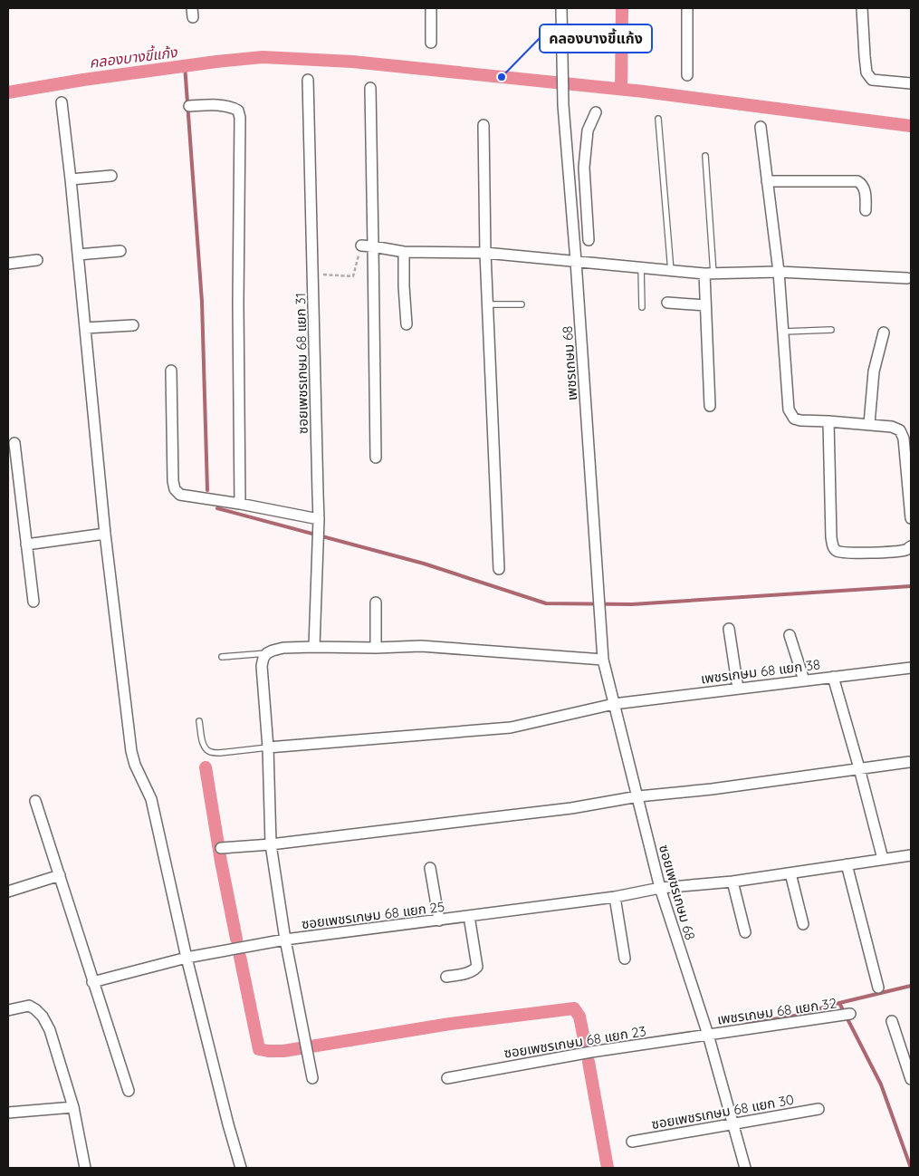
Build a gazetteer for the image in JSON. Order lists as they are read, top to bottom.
{
  "streets": {
    "street": [
      "ซอยเพชรเกษม 68 แยก 31",
      "เพชรเกษม 68",
      "เพชรเกษม 68 แยก 38",
      "ซอยเพชรเกษม 68",
      "ซอยเพชรเกษม 68 แยก 25",
      "เพชรเกษม 68 แยก 32",
      "ซอยเพชรเกษม 68 แยก 23",
      "ซอยเพชรเกษม 68 แยก 30"
    ]
  },
  "crossings": [
    ["เพชรเกษม 68", "ซอยเพชรเกษม 68"],
    ["เพชรเกษม 68 แยก 38", "ซอยเพชรเกษม 68"],
    ["ซอยเพชรเกษม 68", "ซอยเพชรเกษม 68 แยก 25"],
    ["ซอยเพชรเกษม 68", "เพชรเกษม 68 แยก 32"],
    ["ซอยเพชรเกษม 68", "ซอยเพชรเกษม 68 แยก 23"],
    ["ซอยเพชรเกษม 68", "ซอยเพชรเกษม 68 แยก 30"],
    ["เพชรเกษม 68 แยก 32", "ซอยเพชรเกษม 68 แยก 23"]
  ],
  "water": ["คลองบางขี้แก้ง"],
  "places": ["คลองบางขี้แก้ง"]
}
